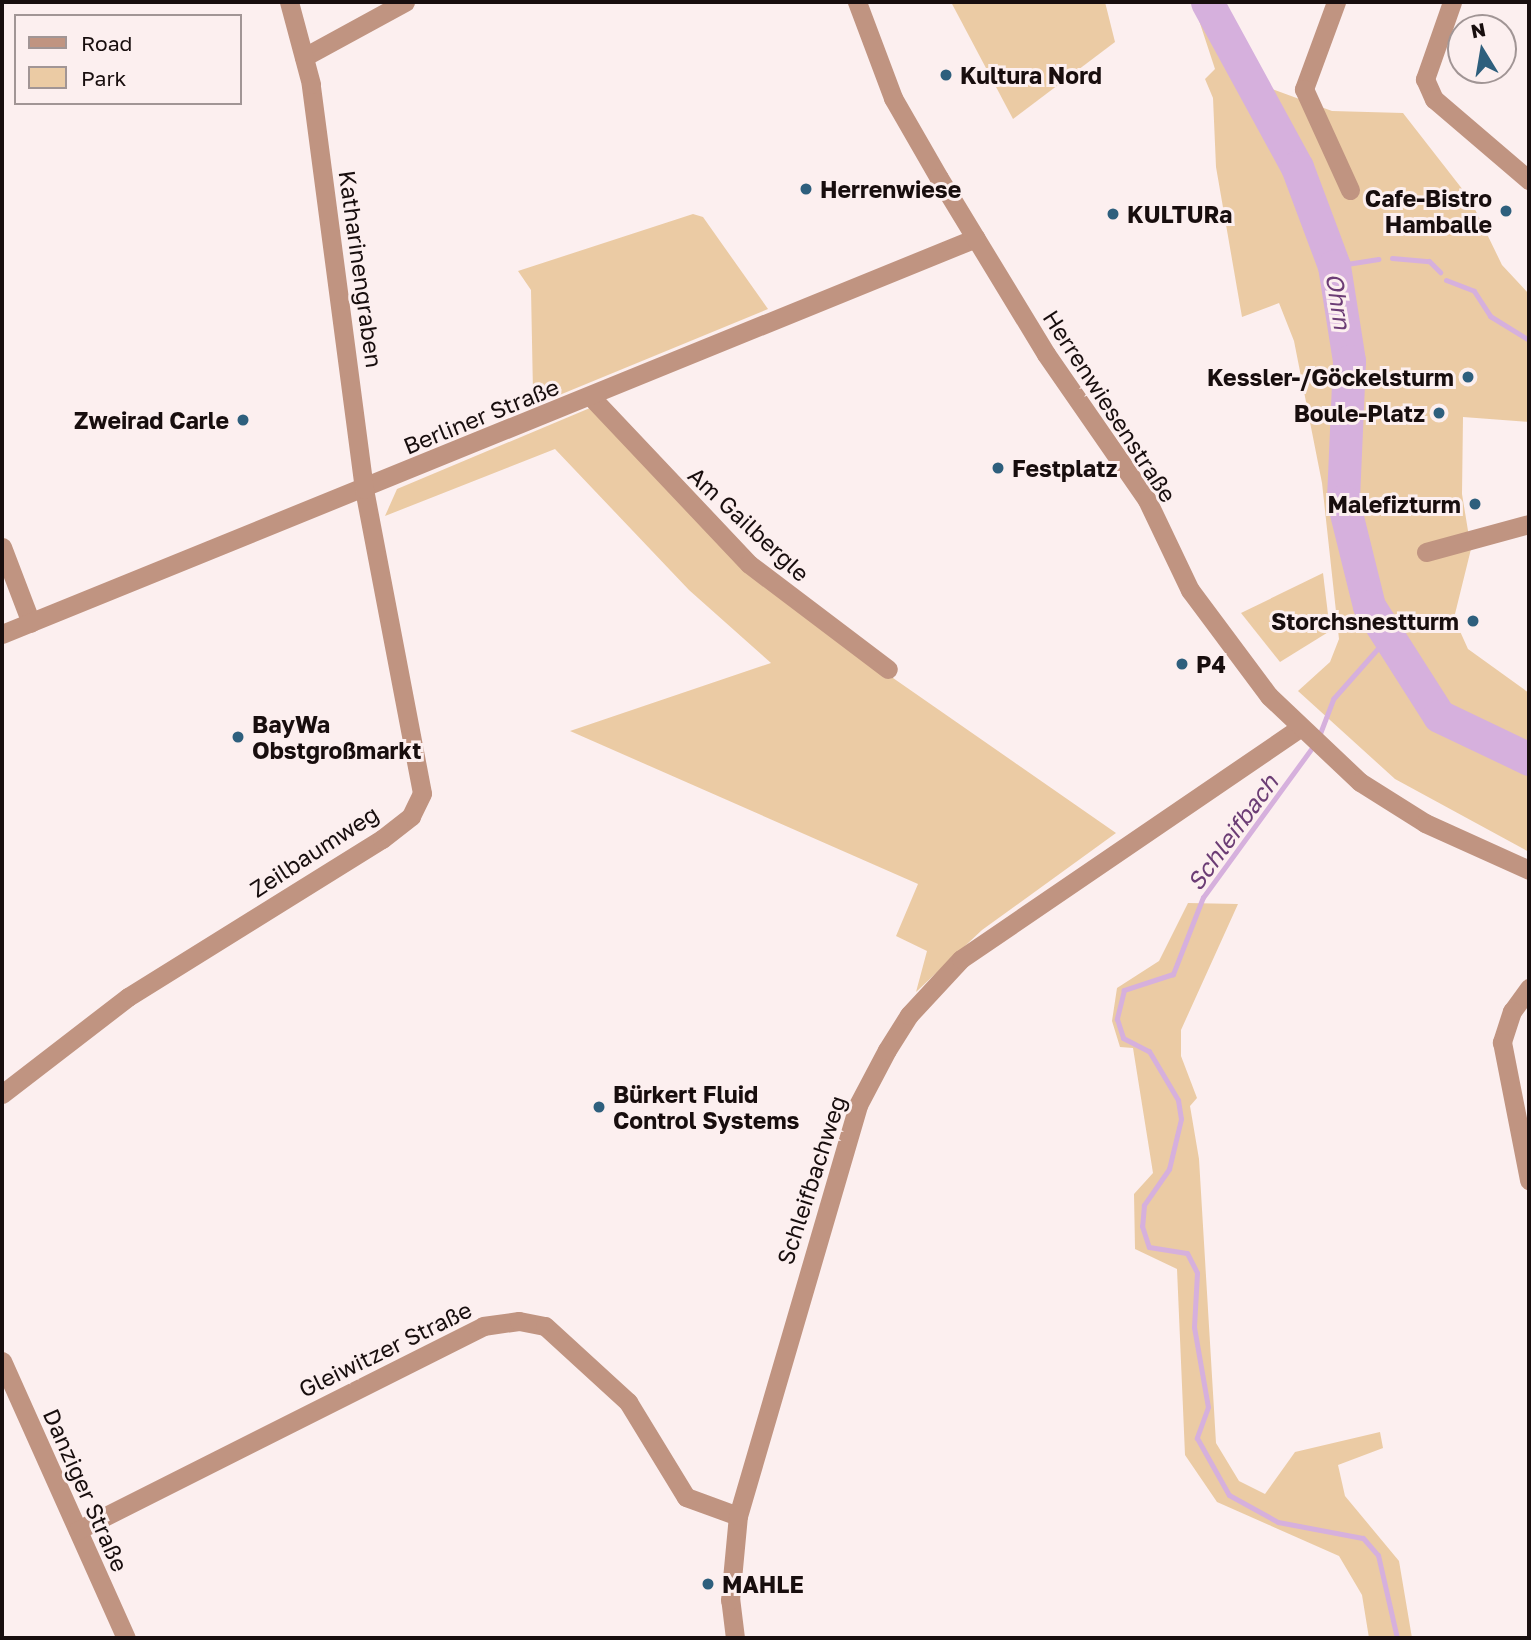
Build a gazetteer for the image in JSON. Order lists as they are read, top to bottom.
{
  "streets": {
    "street": [
      "Katharinengraben",
      "Herrenwiesenstraße",
      "Berliner Straße",
      "Am Gailbergle",
      "Zeilbaumweg",
      "Schleifbachweg",
      "Gleiwitzer Straße",
      "Danziger Straße"
    ]
  },
  "crossings": [
    ["Katharinengraben", "Berliner Straße"],
    ["Katharinengraben", "Zeilbaumweg"],
    ["Herrenwiesenstraße", "Berliner Straße"],
    ["Herrenwiesenstraße", "Schleifbachweg"],
    ["Berliner Straße", "Am Gailbergle"],
    ["Berliner Straße", "Zeilbaumweg"],
    ["Schleifbachweg", "Gleiwitzer Straße"],
    ["Gleiwitzer Straße", "Danziger Straße"]
  ],
  "water": ["Ohrn", "Schleifbach"],
  "places": [
    "Kultura Nord",
    "Herrenwiese",
    "Cafe-Bistro Hamballe",
    "KULTURa",
    "Kessler-/Göckelsturm",
    "Boule-Platz",
    "Zweirad Carle",
    "Festplatz",
    "Malefizturm",
    "Storchsnestturm",
    "P4",
    "BayWa Obstgroßmarkt",
    "Bürkert Fluid Control Systems",
    "MAHLE"
  ],
  "legend": ["Road", "Park"],
  "north": "top"
}
